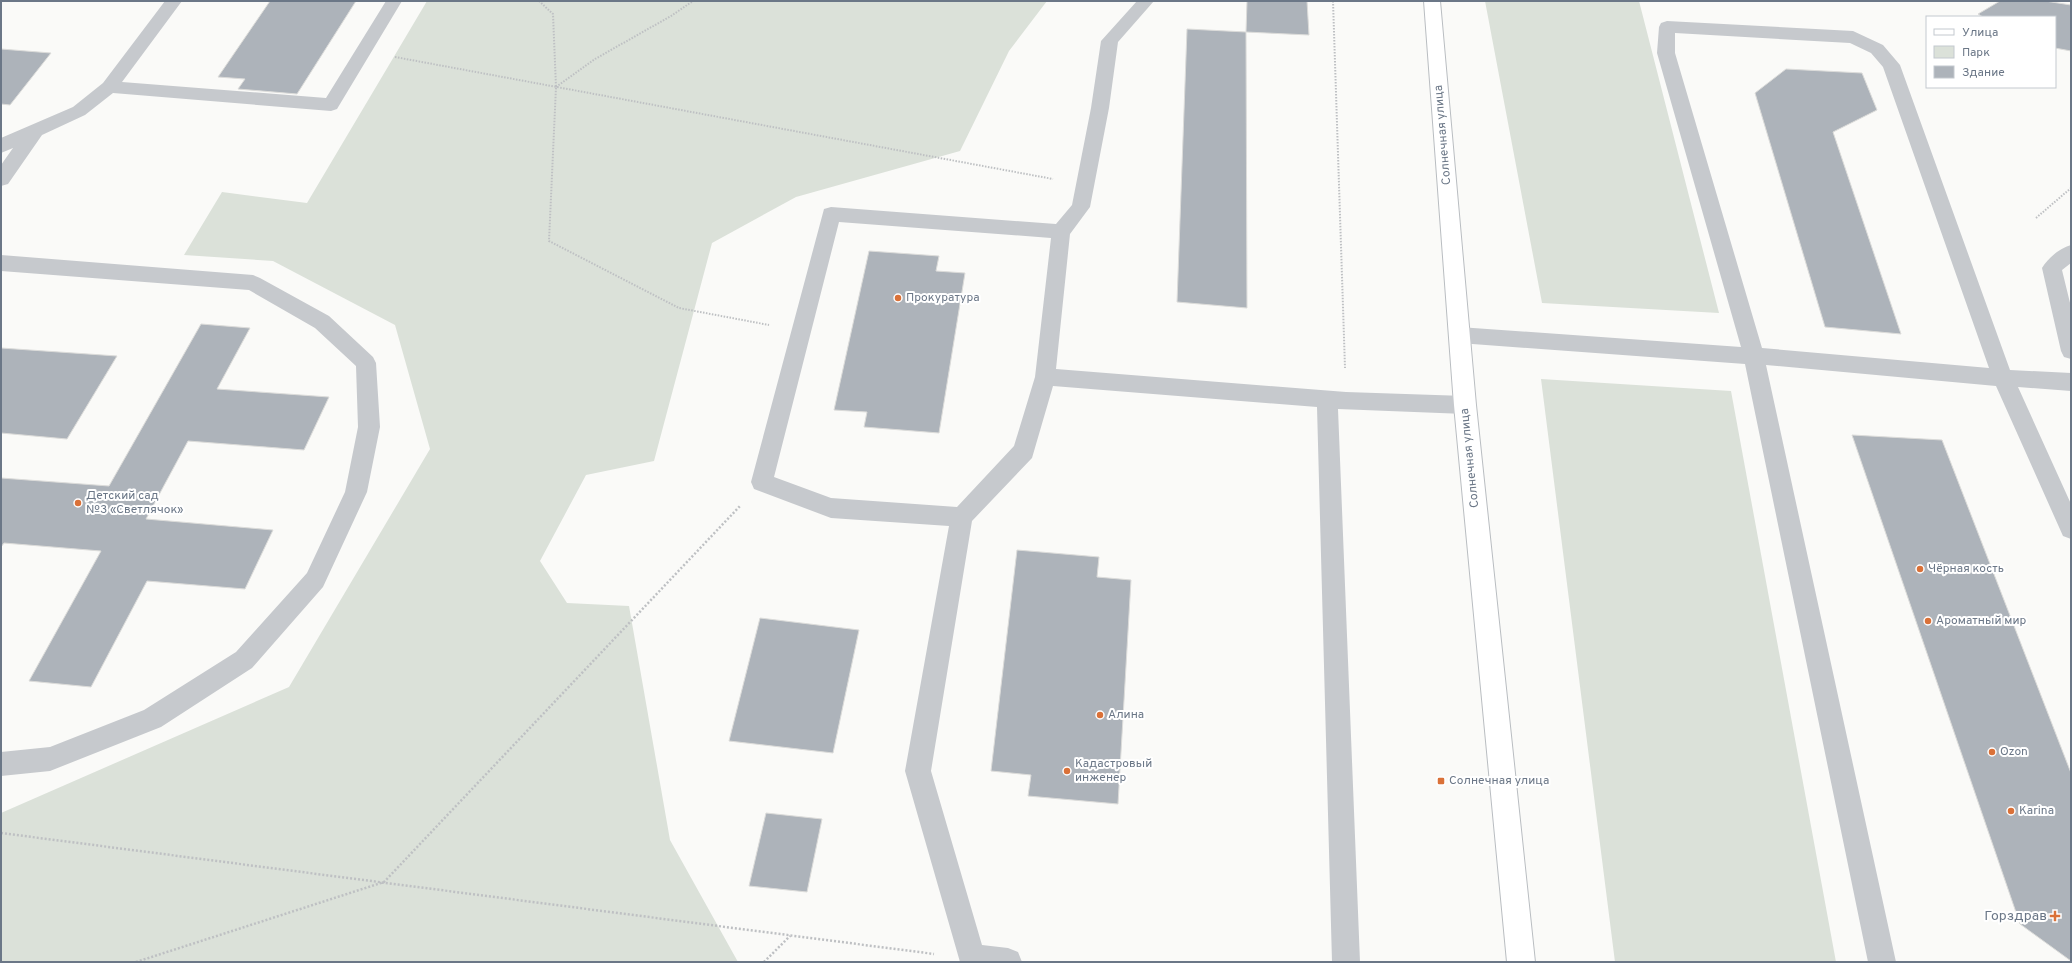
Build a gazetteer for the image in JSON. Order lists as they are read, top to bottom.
{
  "streets": {
    "main road": ["Солнечная улица"]
  },
  "places": {
    "other": [
      "Прокуратура",
      "Детский сад №3 «Светлячок»",
      "Чёрная кость",
      "Ароматный мир",
      "Алина",
      "Ozon",
      "Кадастровый инженер",
      "Karina"
    ],
    "transit": ["Солнечная улица"],
    "health": ["Горздрав"]
  },
  "legend": ["Улица", "Парк", "Здание"]
}
